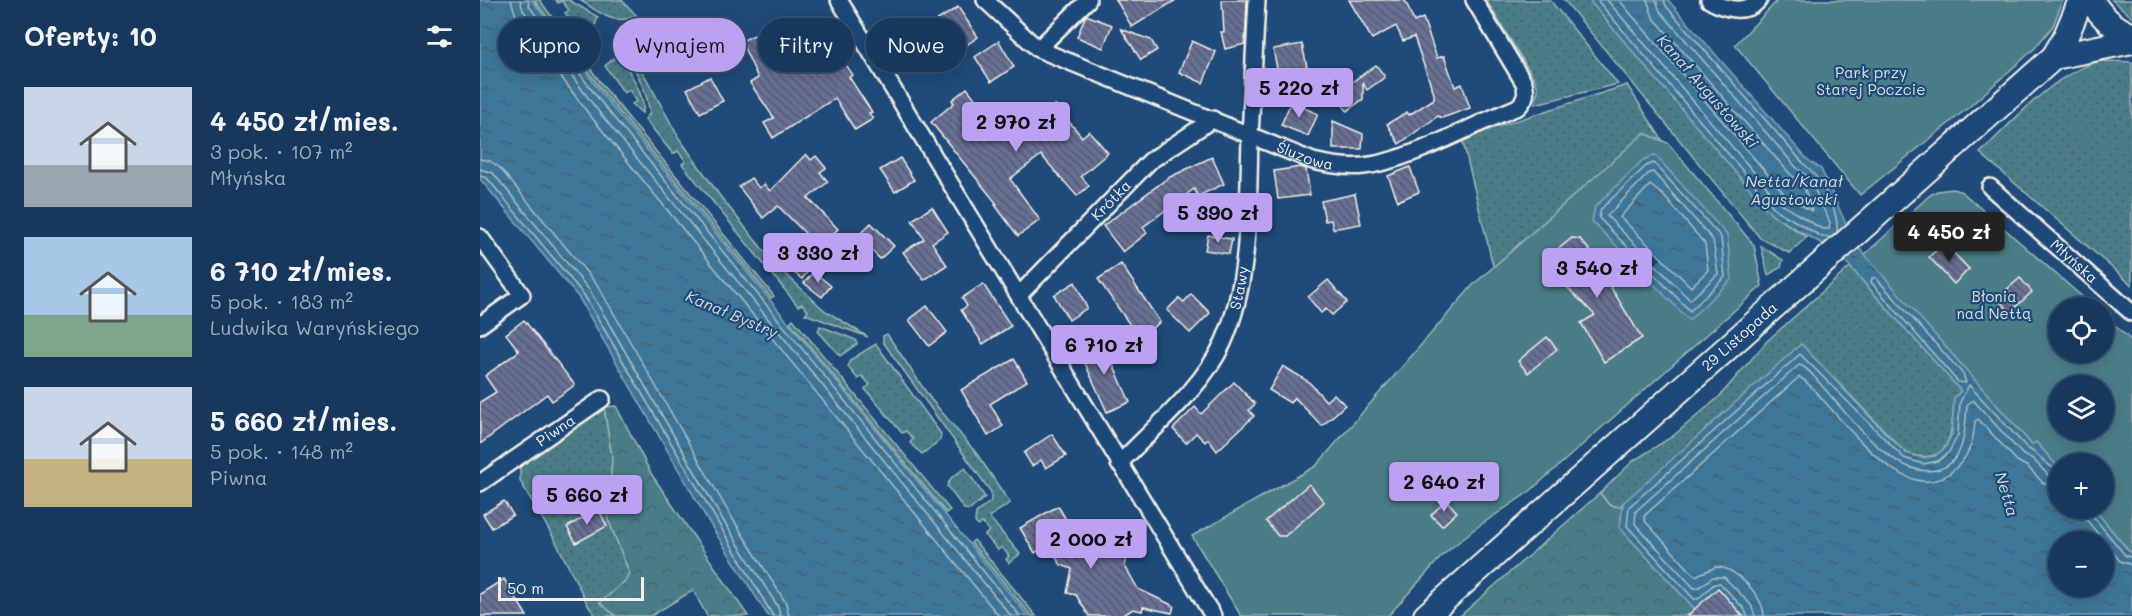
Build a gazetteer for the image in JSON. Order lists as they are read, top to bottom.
{
  "streets": {
    "main road": ["29 Listopada"],
    "street": [
      "Śluzowa",
      "Krótka",
      "Młyńska",
      "Stawy",
      "Piwna"
    ]
  },
  "crossings": [
    ["Śluzowa", "Krótka"],
    ["Śluzowa", "Stawy"]
  ],
  "water": [
    "Kanał Augustowski",
    "Netta/Kanał Agustowski",
    "Kanał Bystry",
    "Netta"
  ],
  "parks": ["Park przy Starej Poczcie", "Błonia nad Nettą"],
  "scale_bar": "50 m",
  "page": {
    "heading": "Oferty: 10",
    "chip": [
      "Kupno",
      "Wynajem",
      "Filtry",
      "Nowe"
    ],
    "price": [
      "5 220 zł",
      "2 970 zł",
      "5 390 zł",
      "4 450 zł",
      "3 330 zł",
      "3 540 zł",
      "6 710 zł",
      "2 640 zł",
      "5 660 zł",
      "2 000 zł"
    ],
    "list": [
      {
        "name": "4 450 zł/mies.",
        "note": "3 pok. · 107 m² · Młyńska"
      },
      {
        "name": "6 710 zł/mies.",
        "note": "5 pok. · 183 m² · Ludwika Waryńskiego"
      },
      {
        "name": "5 660 zł/mies.",
        "note": "5 pok. · 148 m² · Piwna"
      }
    ],
    "map_buttons": ["+", "−"],
    "scale": "50 m"
  }
}
